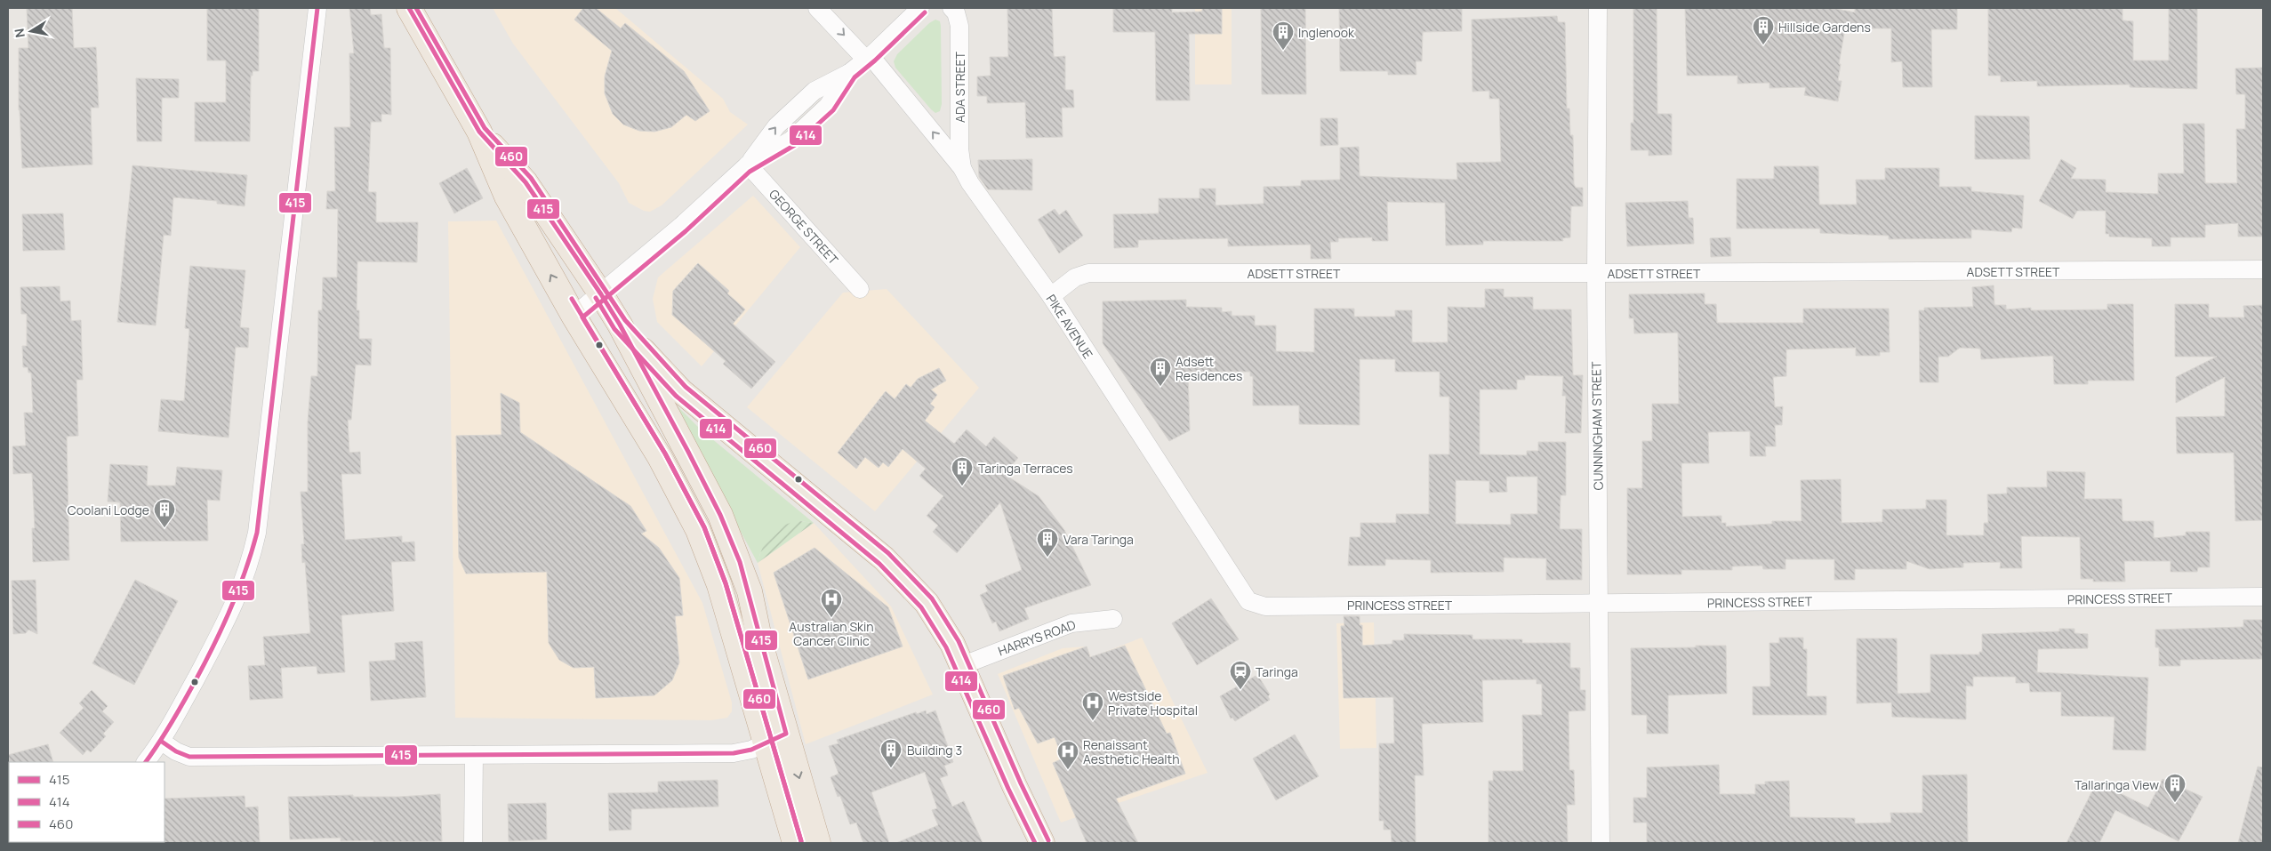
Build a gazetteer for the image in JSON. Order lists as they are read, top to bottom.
{
  "streets": {
    "street": [
      "ADA STREET",
      "GEORGE STREET",
      "ADSETT STREET",
      "PIKE AVENUE",
      "CUNNINGHAM STREET",
      "PRINCESS STREET",
      "HARRYS ROAD"
    ]
  },
  "crossings": [
    ["ADA STREET", "PIKE AVENUE"],
    ["ADSETT STREET", "PIKE AVENUE"],
    ["ADSETT STREET", "CUNNINGHAM STREET"],
    ["PIKE AVENUE", "PRINCESS STREET"],
    ["CUNNINGHAM STREET", "PRINCESS STREET"]
  ],
  "places": {
    "building": [
      "Hillside Gardens",
      "Inglenook",
      "Adsett Residences",
      "Taringa Terraces",
      "Coolani Lodge",
      "Vara Taringa",
      "Building 3",
      "Tallaringa View"
    ],
    "hospital": ["Australian Skin Cancer Clinic", "Westside Private Hospital", "Renaissant Aesthetic Health"],
    "station": ["Taringa"]
  },
  "lines": ["transit line 415", "transit line 460", "transit line 414"],
  "legend": ["415", "414", "460"],
  "north": "left"
}
